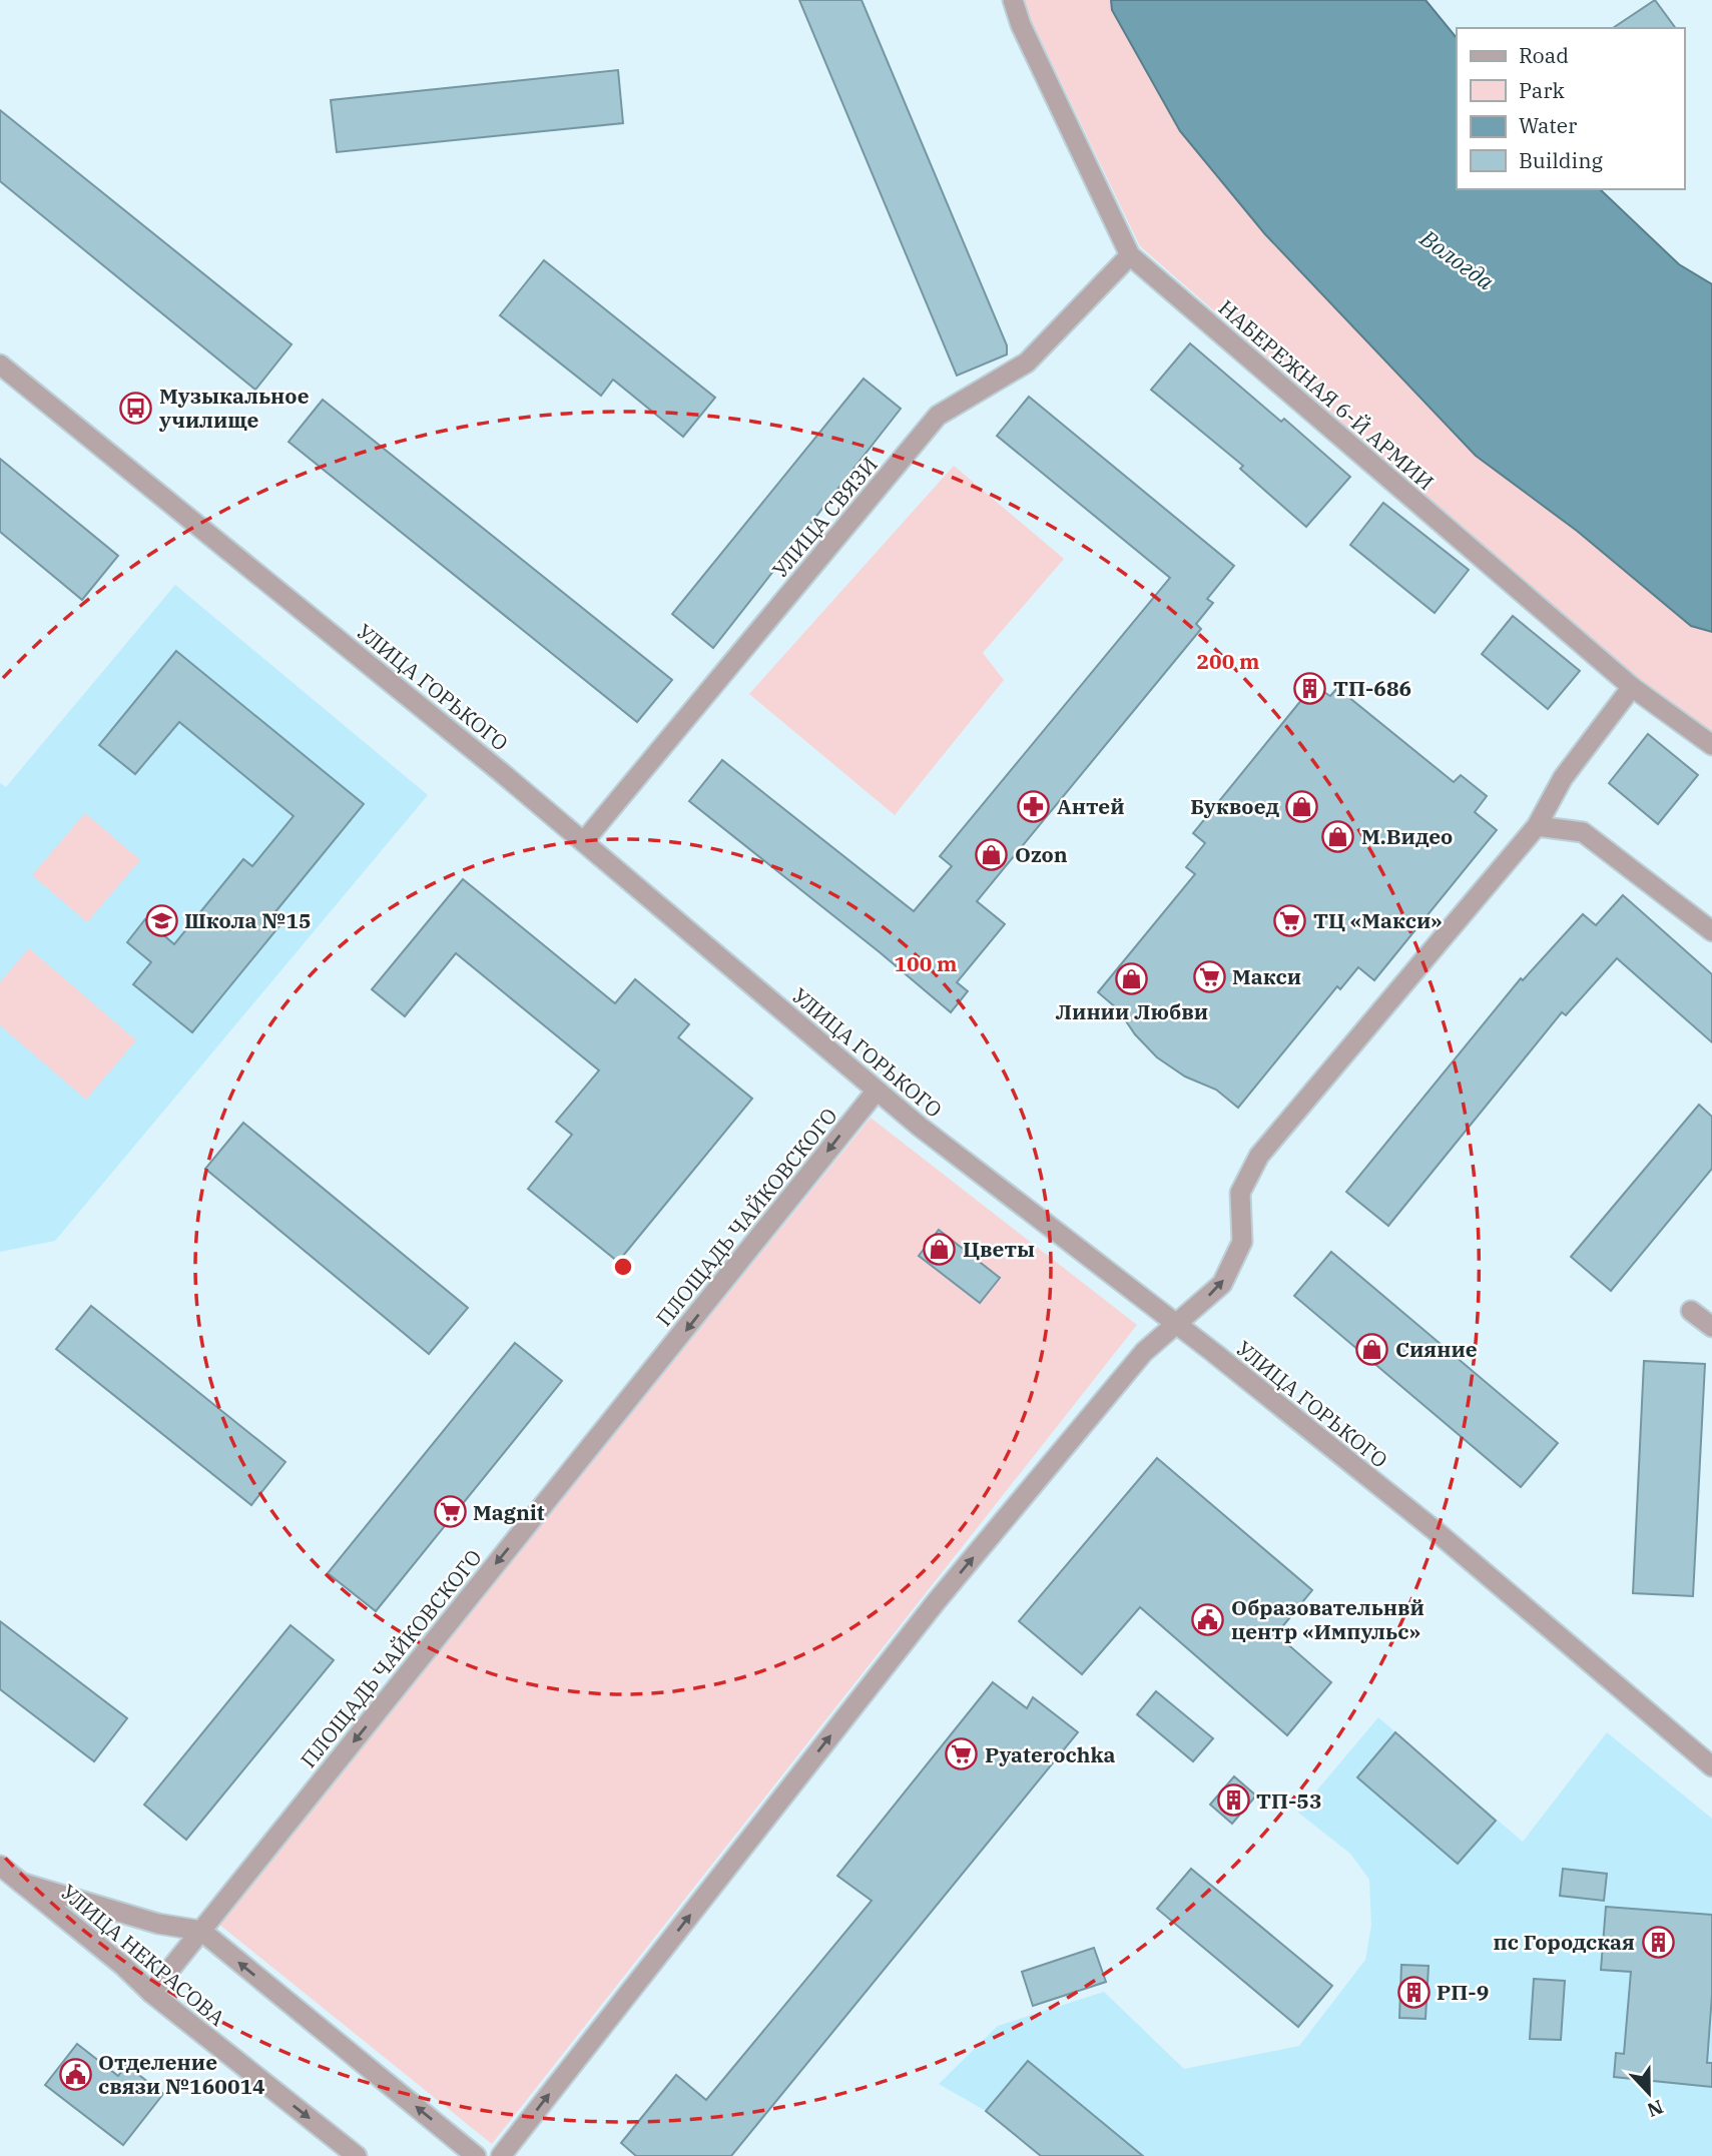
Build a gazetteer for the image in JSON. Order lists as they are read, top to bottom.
{
  "streets": {
    "street": [
      "НАБЕРЕЖНАЯ 6-Й АРМИИ",
      "УЛИЦА СВЯЗИ",
      "УЛИЦА ГОРЬКОГО",
      "ПЛОЩАДЬ ЧАЙКОВСКОГО",
      "УЛИЦА НЕКРАСОВА"
    ]
  },
  "crossings": [
    ["НАБЕРЕЖНАЯ 6-Й АРМИИ", "УЛИЦА СВЯЗИ"],
    ["УЛИЦА СВЯЗИ", "УЛИЦА ГОРЬКОГО"],
    ["УЛИЦА ГОРЬКОГО", "ПЛОЩАДЬ ЧАЙКОВСКОГО"],
    ["ПЛОЩАДЬ ЧАЙКОВСКОГО", "УЛИЦА НЕКРАСОВА"]
  ],
  "one_way": ["ПЛОЩАДЬ ЧАЙКОВСКОГО"],
  "water": ["Вологда"],
  "places": {
    "bus stop": ["Музыкальное училище"],
    "building": [
      "ТП-686",
      "ТП-53",
      "пс Городская",
      "РП-9"
    ],
    "pharmacy": ["Антей"],
    "shop": [
      "Буквоед",
      "М.Видео",
      "Ozon",
      "Линии Любви",
      "Цветы",
      "Сияние"
    ],
    "school or university": ["Школа №15"],
    "supermarket": [
      "ТЦ «Макси»",
      "Макси",
      "Magnit",
      "Pyaterochka"
    ],
    "public building": ["Образовательнвй центр «Импульс»", "Отделение связи №160014"]
  },
  "legend": [
    "Road",
    "Park",
    "Water",
    "Building"
  ],
  "north": "bottom",
  "rings": ["200 m", "100 m"]
}
